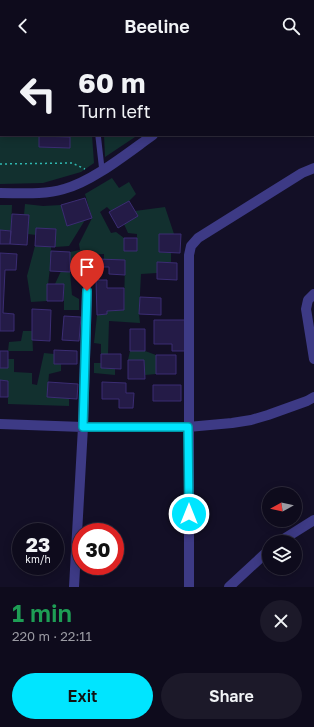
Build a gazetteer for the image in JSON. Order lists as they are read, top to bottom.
{
  "north": "left",
  "page": {
    "header": "Beeline",
    "turn": ["60 m", "Turn left"],
    "speed": "23 km/h",
    "limit": "30",
    "heading": ["1 min", "220 m · 22:11"],
    "buttons": ["Exit", "Share"]
  }
}
